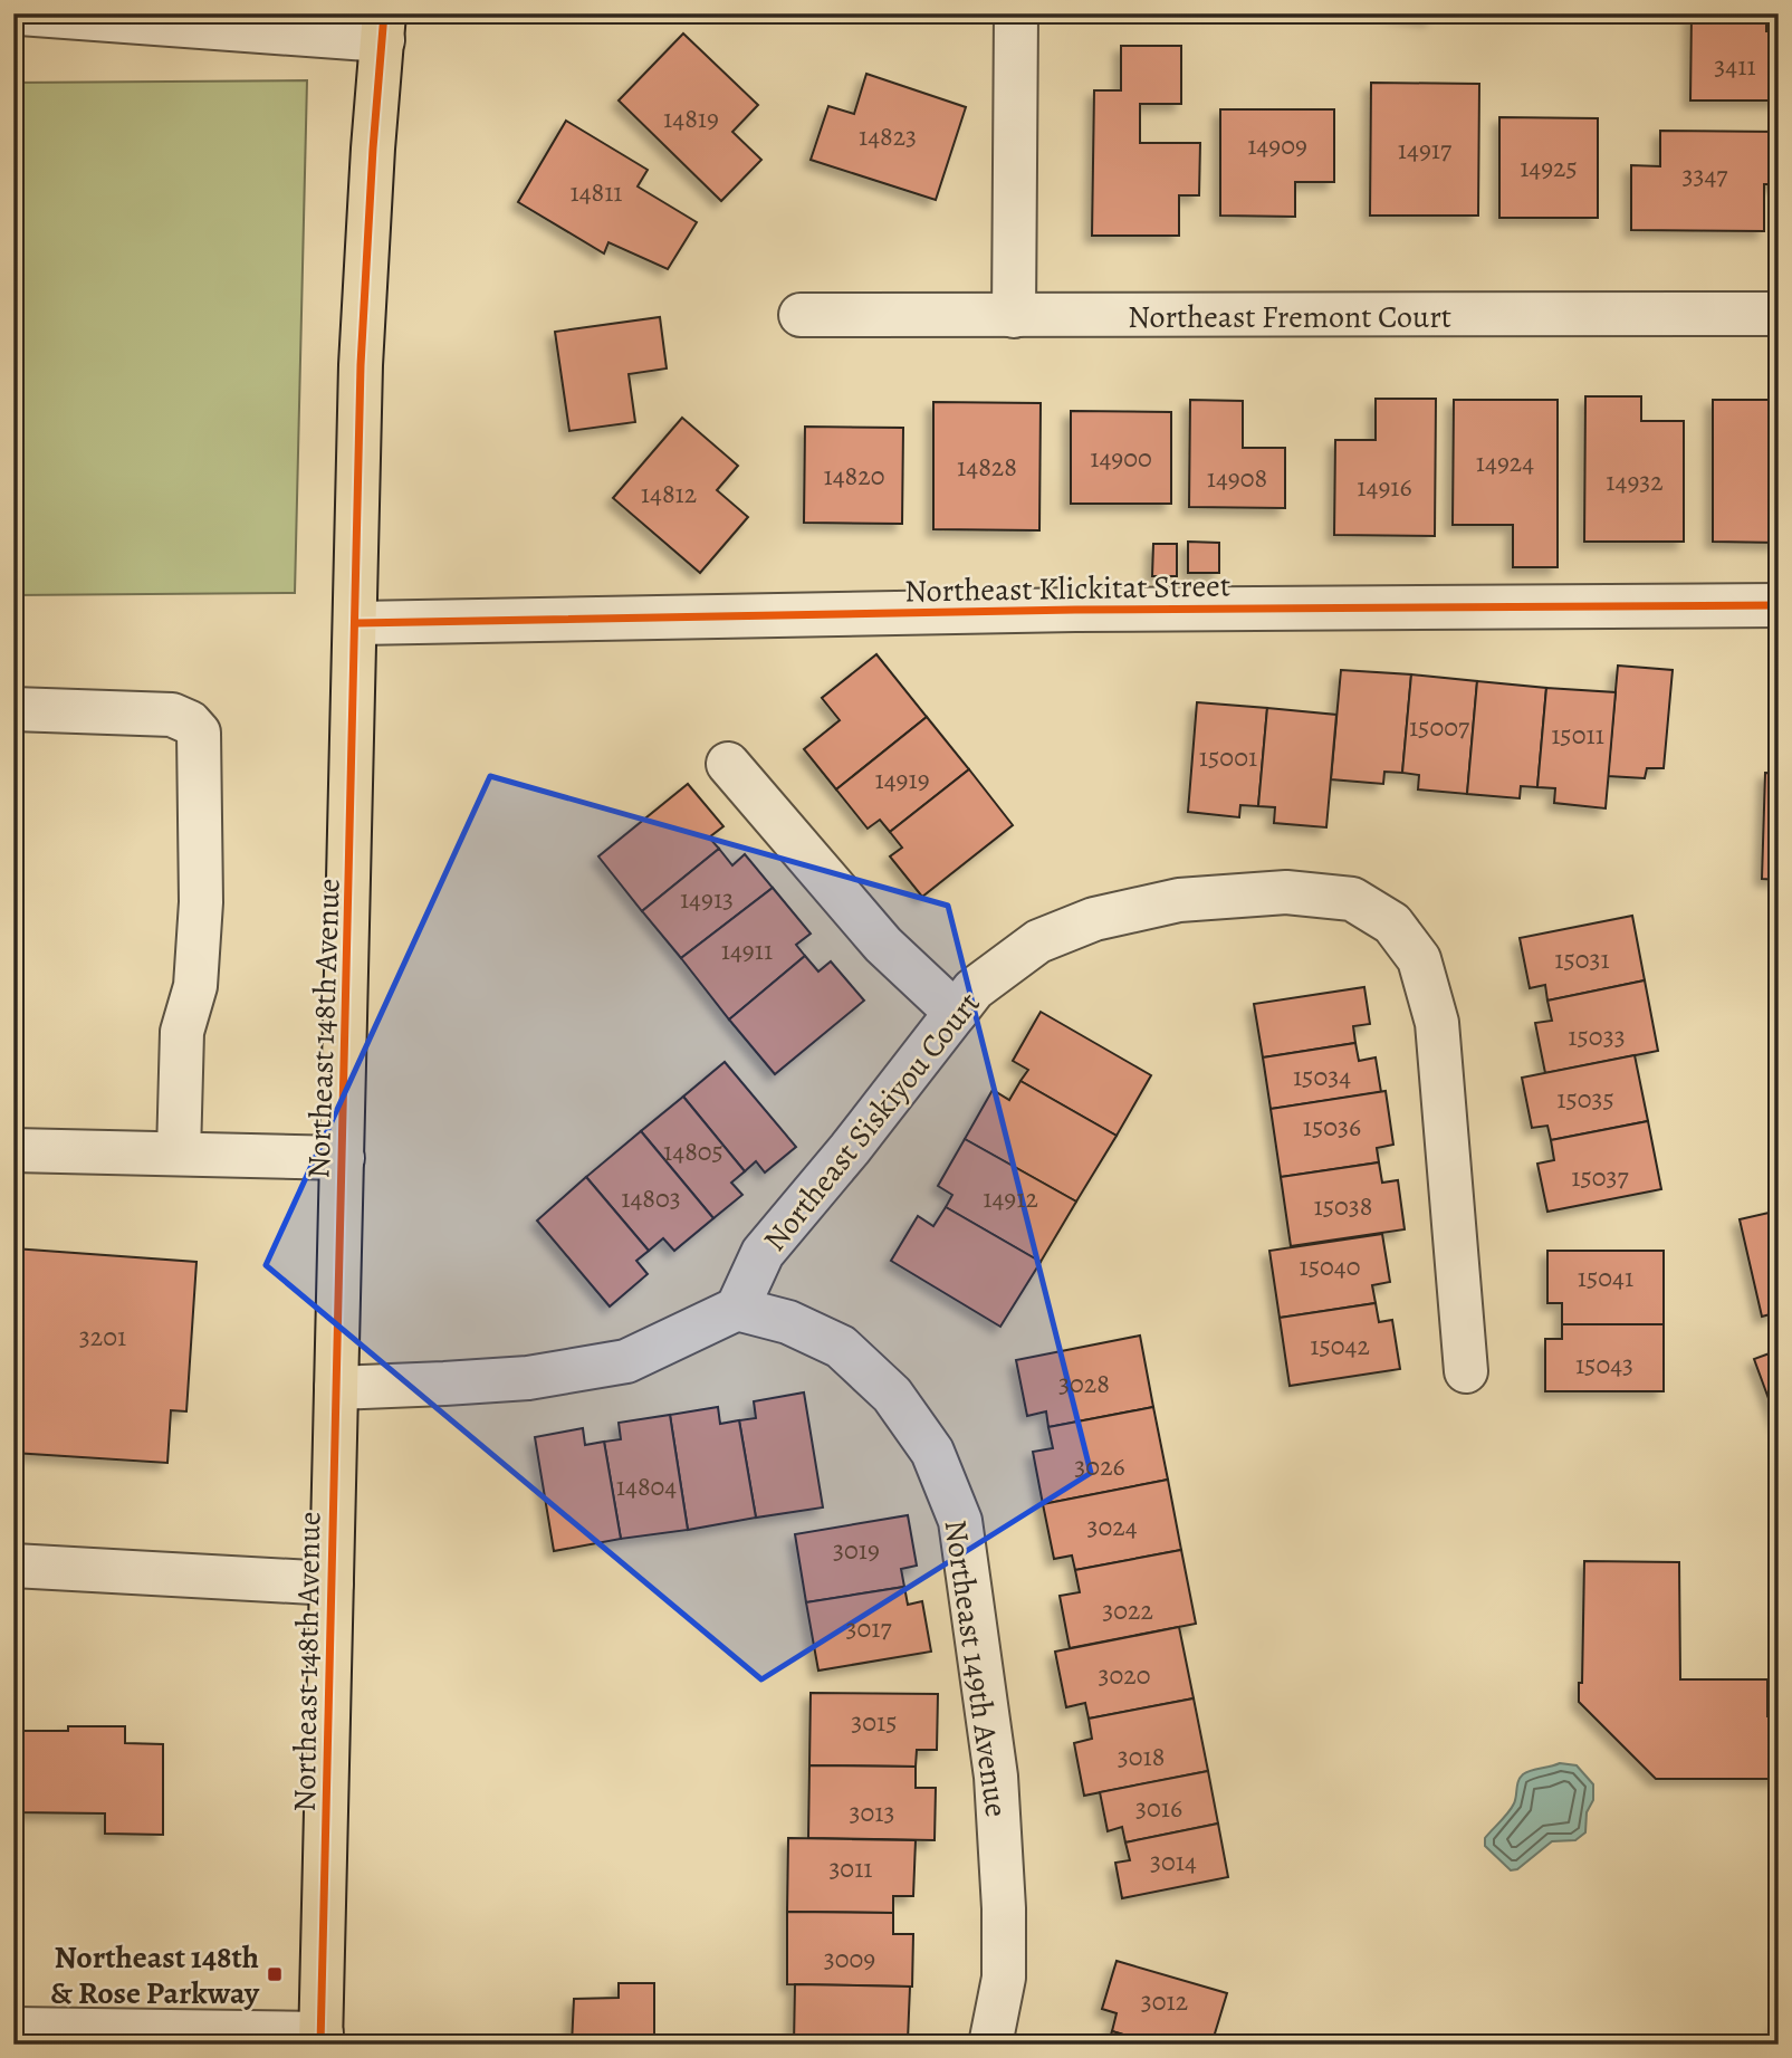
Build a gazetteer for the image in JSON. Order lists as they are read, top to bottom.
{
  "streets": {
    "main road": ["Northeast 148th Avenue"],
    "street": [
      "Northeast Fremont Court",
      "Northeast Klickitat Street",
      "Northeast Siskiyou Court",
      "Northeast 149th Avenue"
    ]
  },
  "crossings": [
    ["Northeast Klickitat Street", "Northeast 148th Avenue"],
    ["Northeast Siskiyou Court", "Northeast 149th Avenue"]
  ],
  "places": {
    "transit": ["Northeast 148th & Rose Parkway"]
  },
  "house_numbers": [
    "3411",
    "14819",
    "14823",
    "14909",
    "14917",
    "14925",
    "3347",
    "14811",
    "14900",
    "14924",
    "14828",
    "14820",
    "14908",
    "14932",
    "14916",
    "14812",
    "15007",
    "15011",
    "15001",
    "14919",
    "14913",
    "14911",
    "15031",
    "15033",
    "15034",
    "15035",
    "15036",
    "14805",
    "15037",
    "14803",
    "14912",
    "15038",
    "15040",
    "15041",
    "3201",
    "15042",
    "15043",
    "3028",
    "3026",
    "14804",
    "3024",
    "3019",
    "3022",
    "3017",
    "3020",
    "3015",
    "3018",
    "3016",
    "3013",
    "3014",
    "3011",
    "3009",
    "3012"
  ]
}
